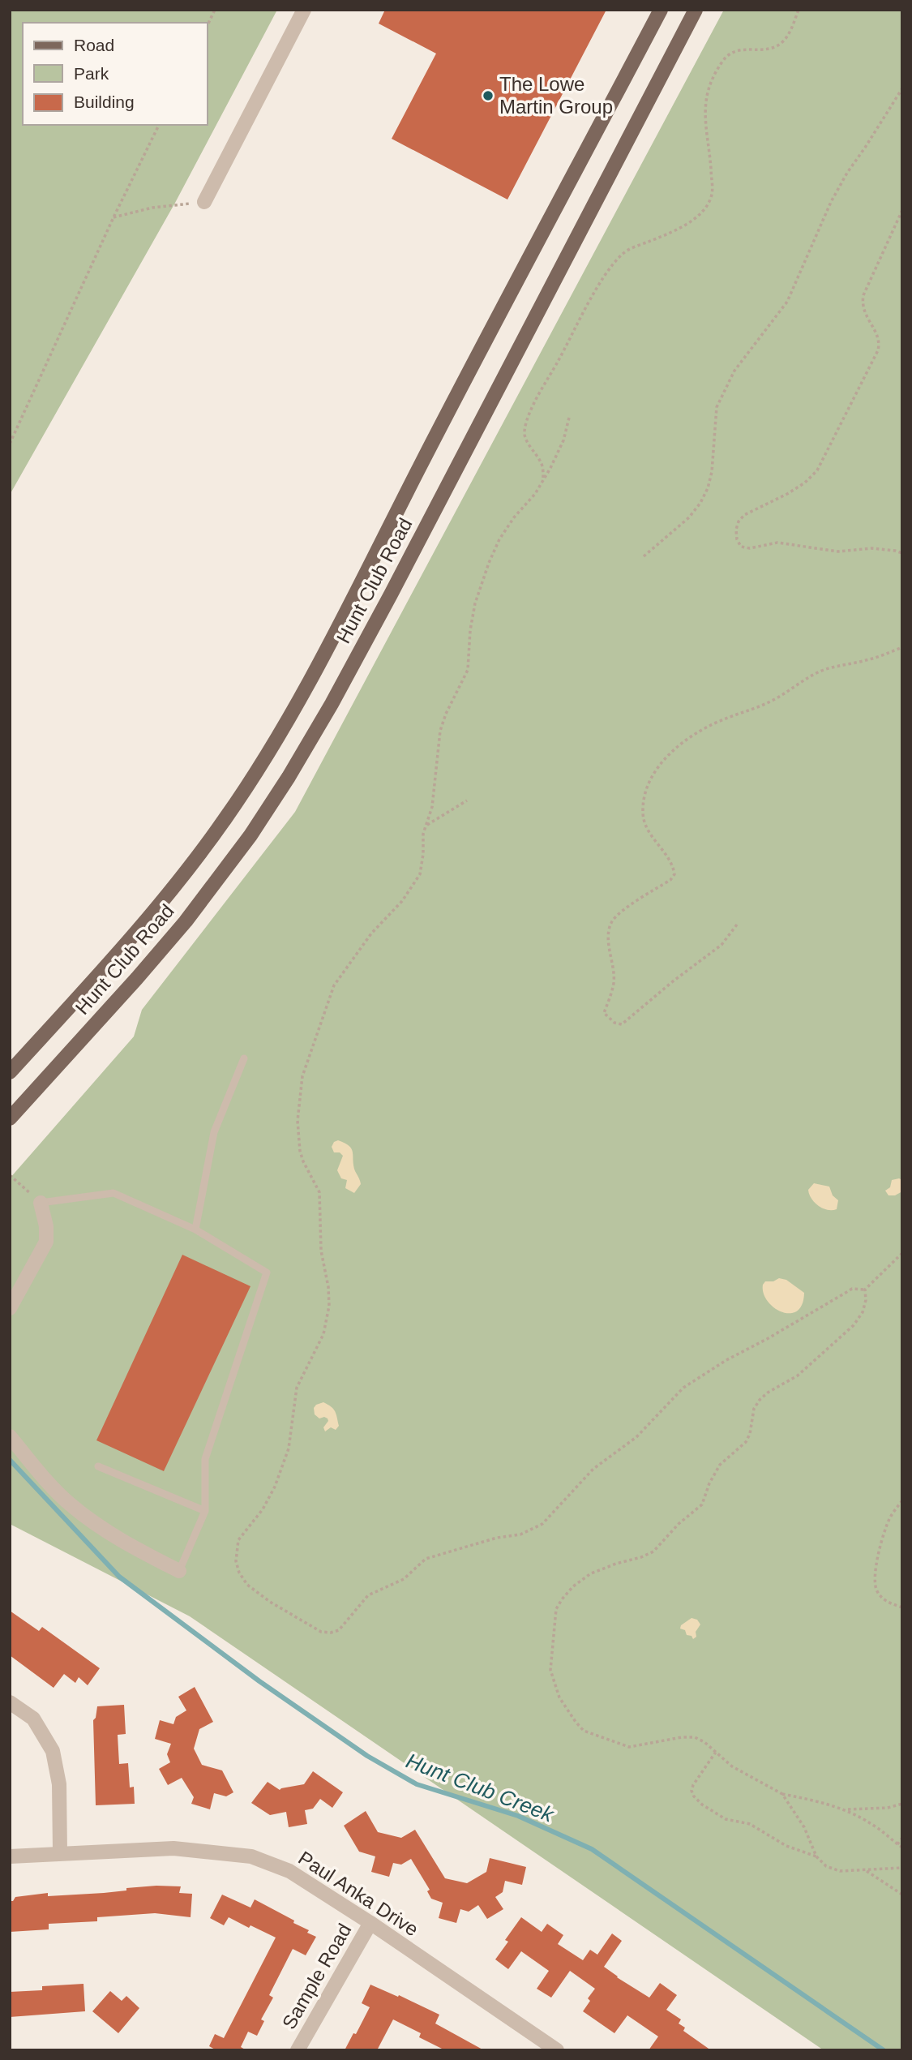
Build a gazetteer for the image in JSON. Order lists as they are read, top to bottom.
{
  "streets": {
    "main road": ["Hunt Club Road"],
    "street": ["Paul Anka Drive", "Sample Road"]
  },
  "crossings": [
    ["Paul Anka Drive", "Sample Road"]
  ],
  "water": ["Hunt Club Creek"],
  "places": ["The Lowe Martin Group"],
  "legend": ["Road", "Park", "Building"]
}
